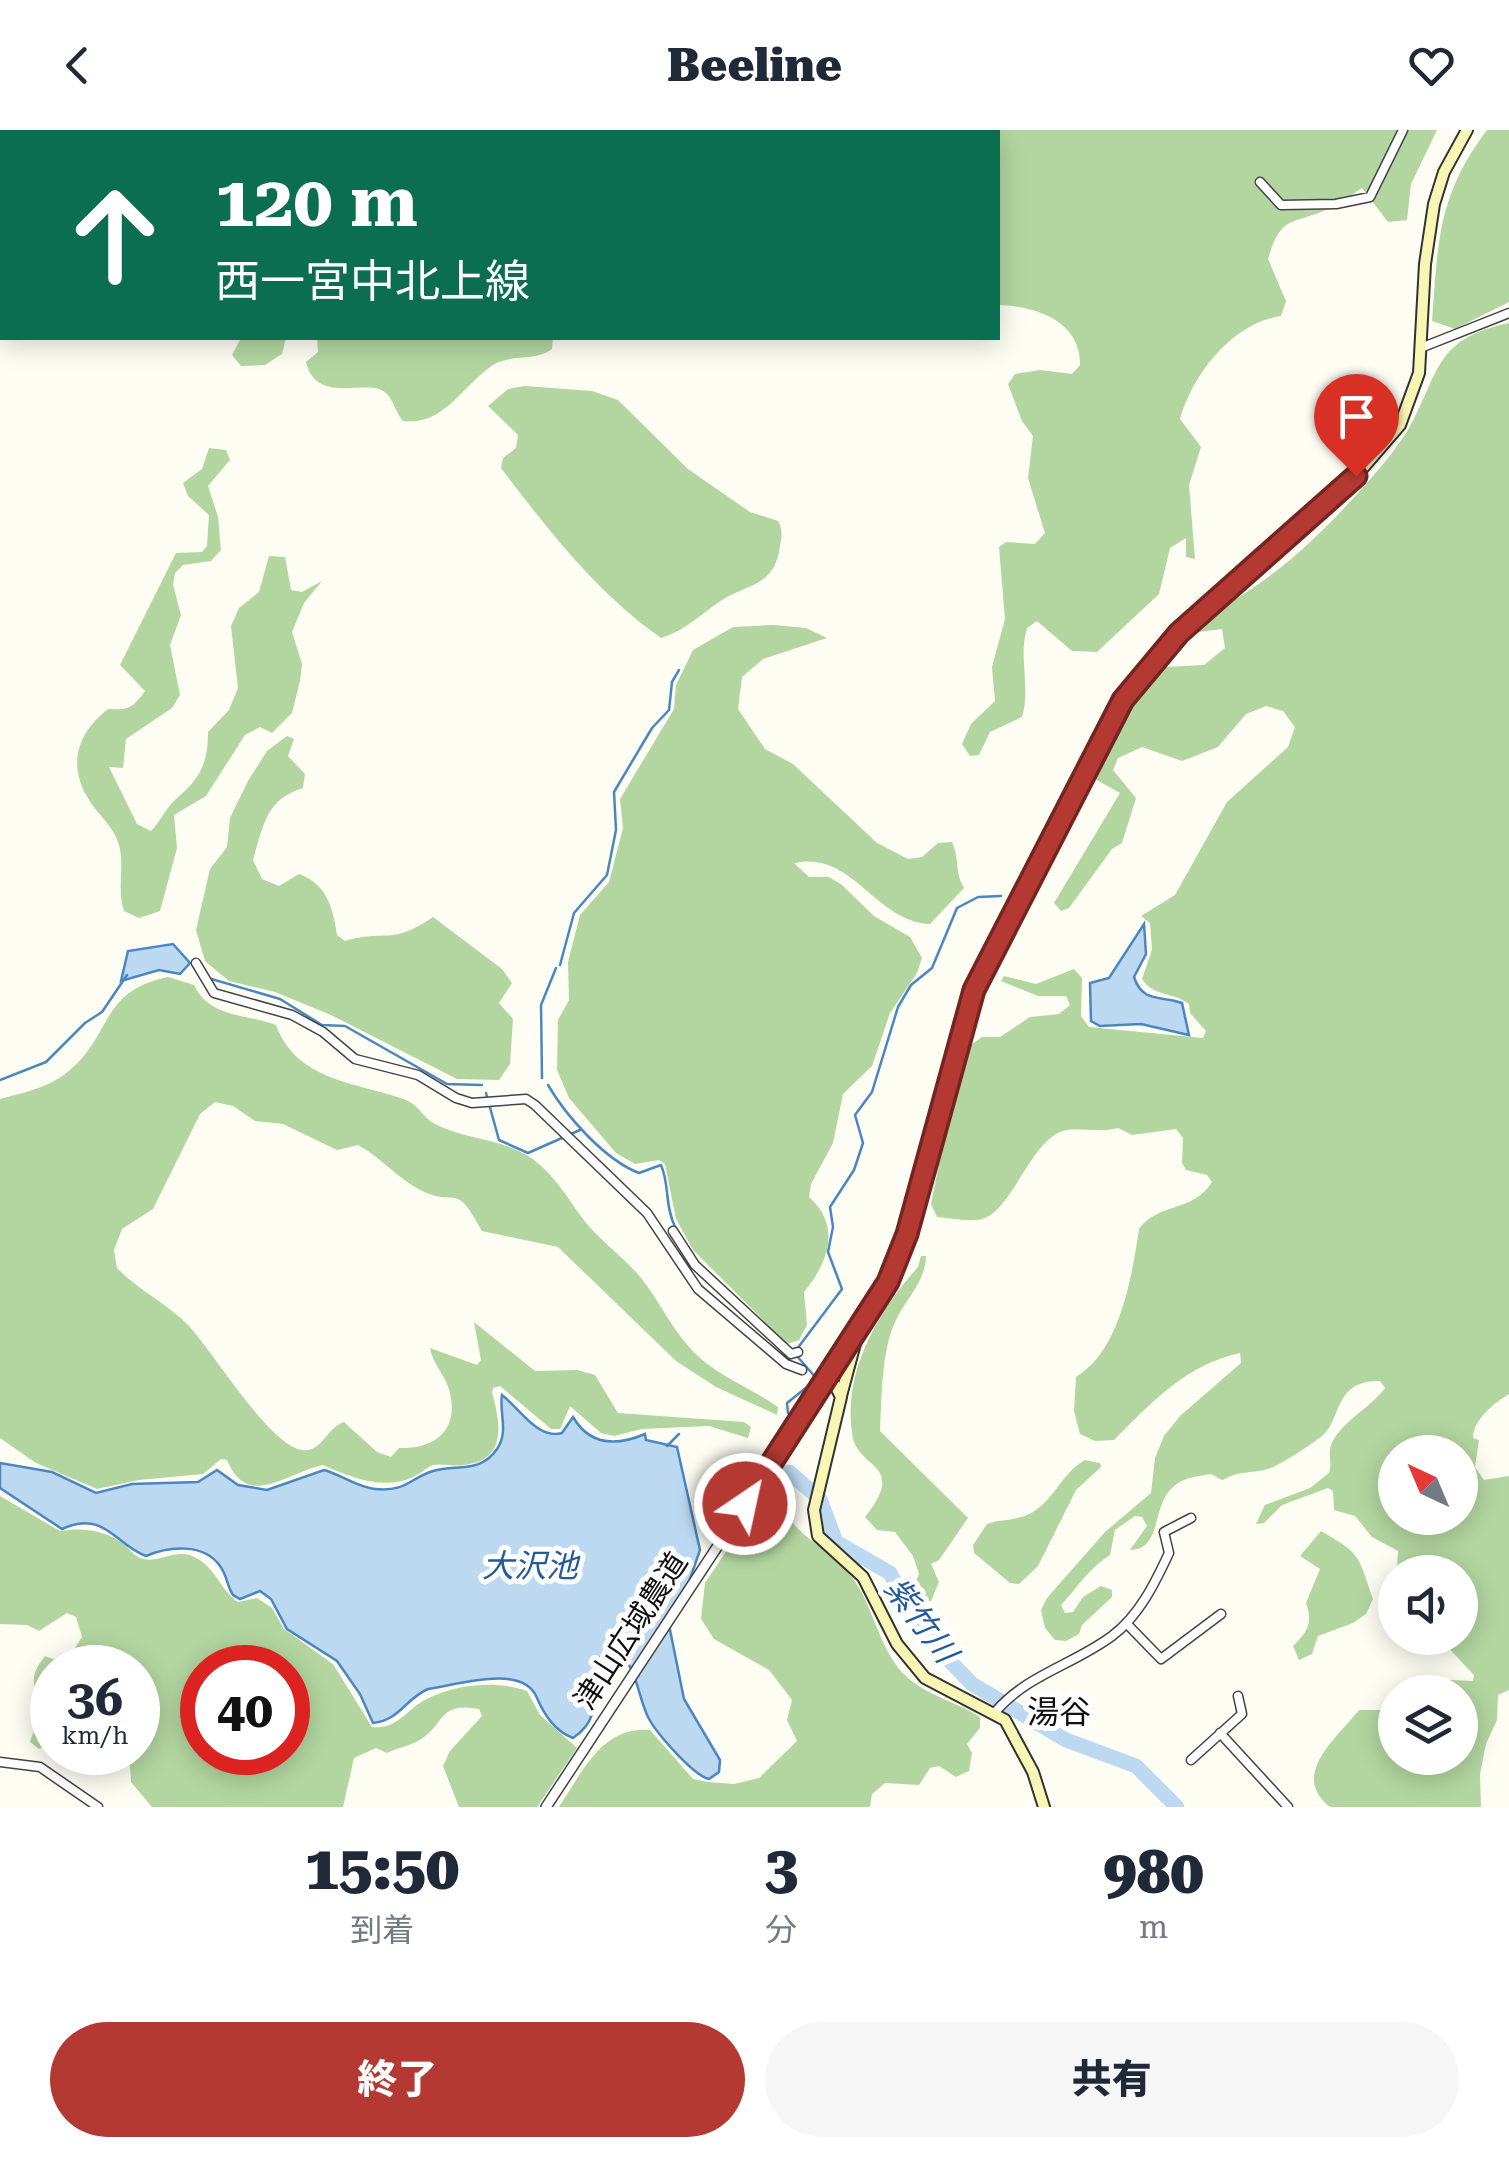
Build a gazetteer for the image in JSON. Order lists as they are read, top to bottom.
{
  "streets": {
    "street": ["津山広域農道"]
  },
  "districts": ["湯谷"],
  "water": ["大沢池", "紫竹川"],
  "north": "top left",
  "page": {
    "header": "Beeline",
    "turn": ["120 m", "西一宮中北上線"],
    "speed": "36 km/h",
    "limit": "40",
    "eta": [
      "15:50",
      "到着",
      "3",
      "分",
      "980",
      "m"
    ],
    "buttons": ["終了", "共有"]
  }
}
